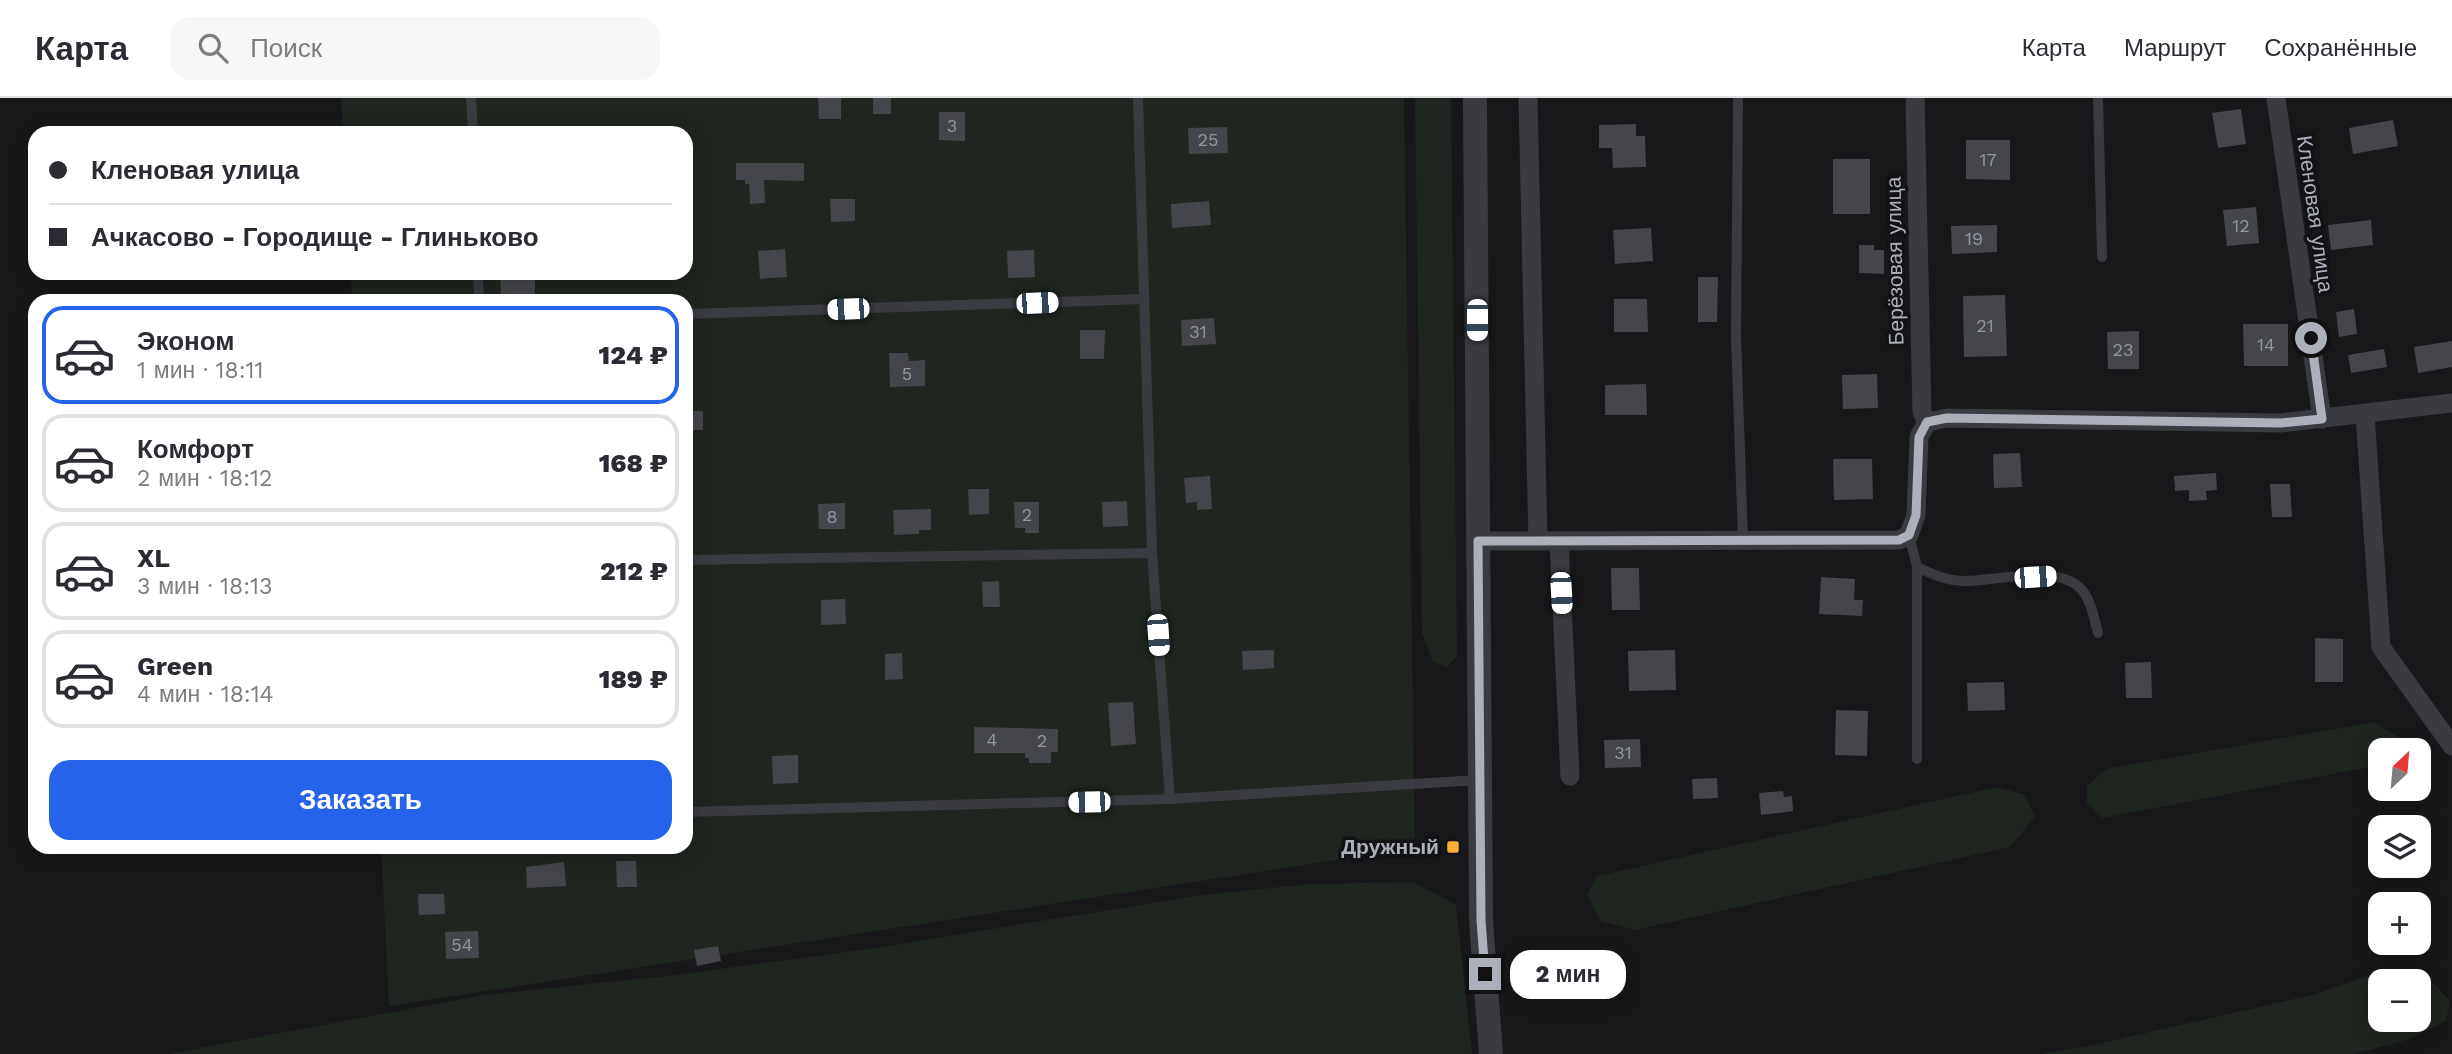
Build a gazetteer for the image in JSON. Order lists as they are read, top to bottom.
{
  "streets": {
    "street": ["Кленовая улица", "Берёзовая улица"]
  },
  "places": {
    "transit": ["Дружный"]
  },
  "house_numbers": [
    "3",
    "25",
    "17",
    "12",
    "19",
    "21",
    "31",
    "14",
    "23",
    "5",
    "2",
    "8",
    "4",
    "2",
    "31",
    "54"
  ],
  "north": "top right",
  "page": {
    "header": "Карта",
    "search": "Поиск",
    "nav": ["Карта", "Маршрут", "Сохранённые"],
    "banner": ["Кленовая улица", "Ачкасово - Городище - Глиньково"],
    "list": [
      {
        "name": "Эконом",
        "note": "1 мин · 18:11",
        "value": "124 ₽"
      },
      {
        "name": "Комфорт",
        "note": "2 мин · 18:12",
        "value": "168 ₽"
      },
      {
        "name": "XL",
        "note": "3 мин · 18:13",
        "value": "212 ₽"
      },
      {
        "name": "Green",
        "note": "4 мин · 18:14",
        "value": "189 ₽"
      }
    ],
    "map_buttons": ["+", "−"],
    "buttons": "Заказать",
    "bubble": "2 мин"
  }
}
